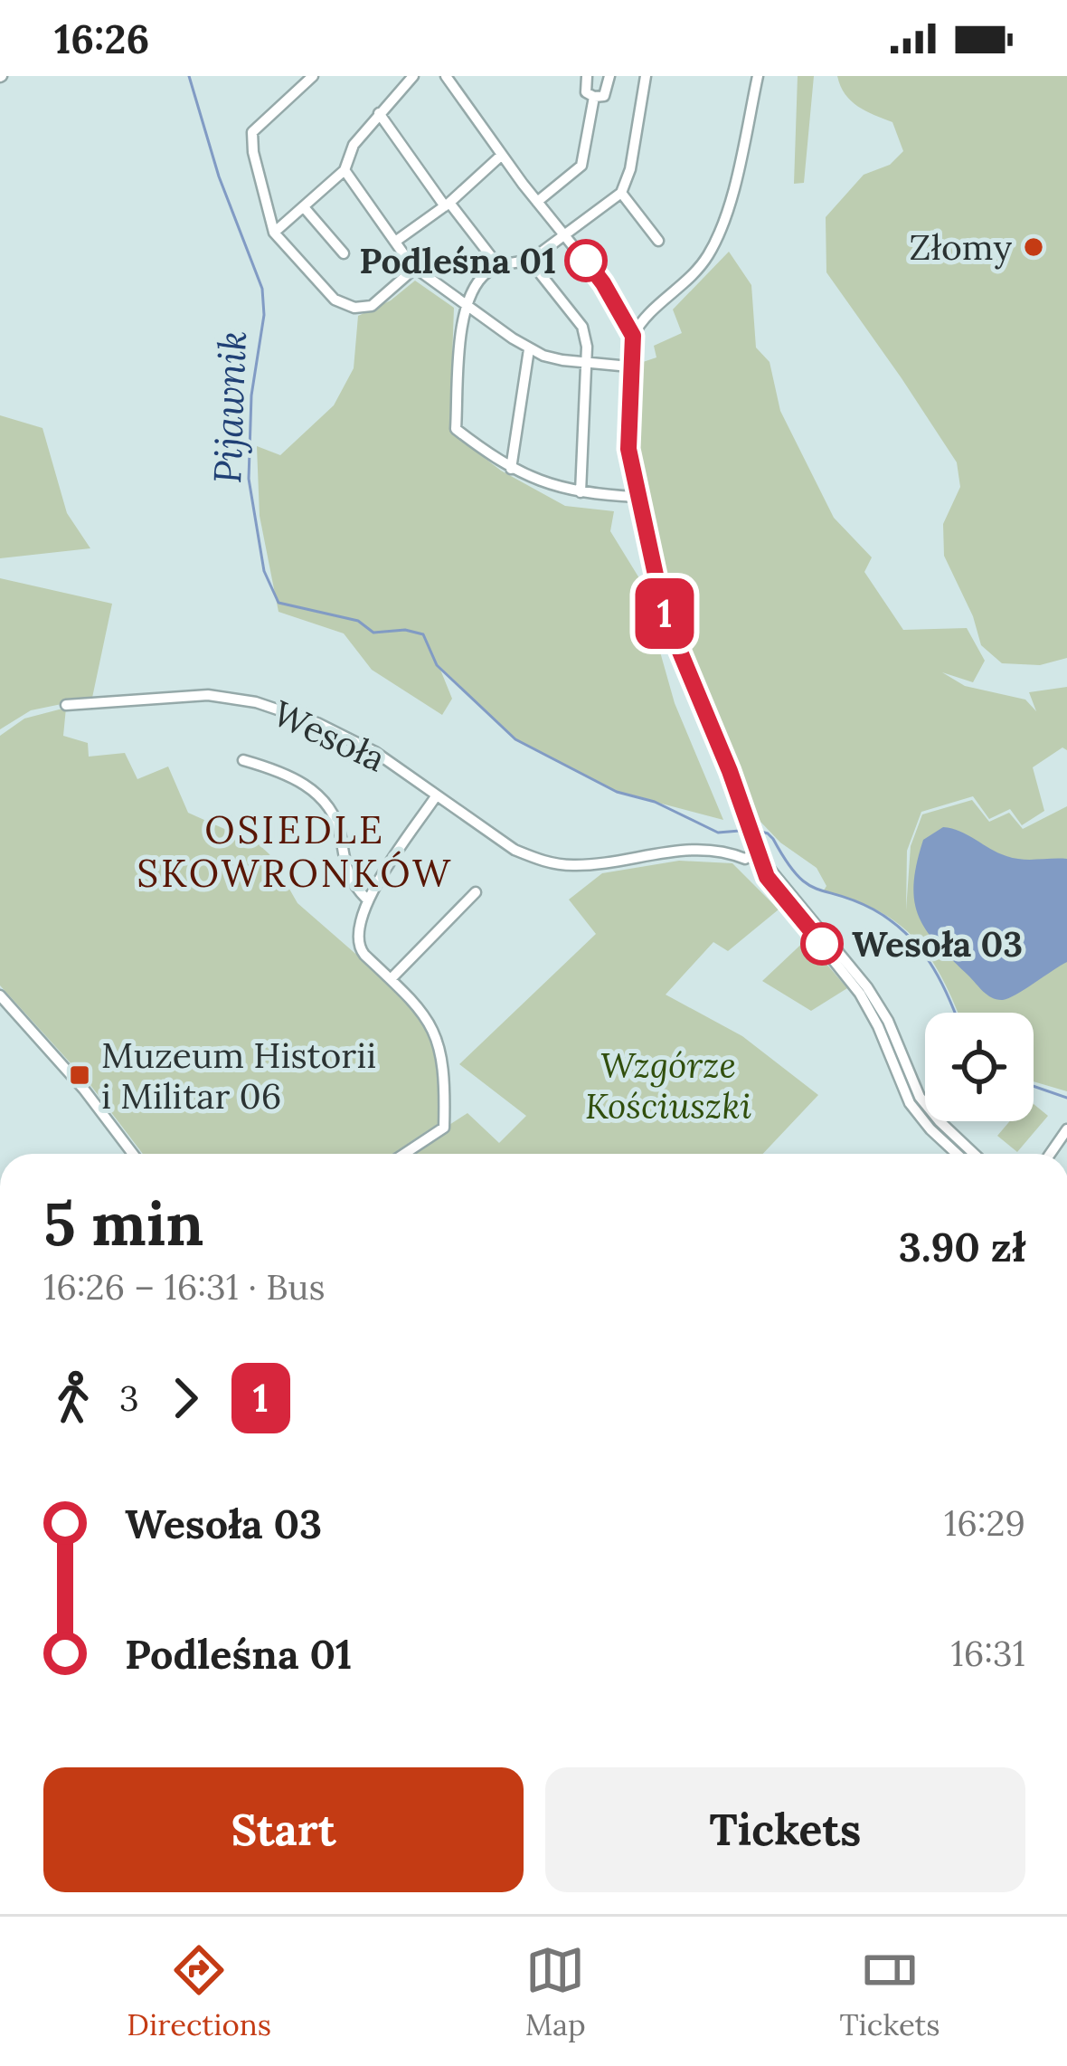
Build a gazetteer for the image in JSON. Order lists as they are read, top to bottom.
{
  "streets": {
    "street": ["Wesoła"]
  },
  "districts": ["OSIEDLE SKOWRONKÓW"],
  "water": ["Pijawnik"],
  "parks": ["Wzgórze Kościuszki"],
  "places": {
    "other": ["Złomy", "Podleśna 01", "Wesoła 03"],
    "transit": ["Muzeum Historii i Militar 06"]
  },
  "lines": ["bus line 1"],
  "page": {
    "status": "16:26",
    "on_map": "1",
    "heading": ["5 min", "16:26 – 16:31 · Bus", "3.90 zł"],
    "legs": ["3", "1"],
    "list": [
      {
        "name": "Wesoła 03",
        "value": "16:29"
      },
      {
        "name": "Podleśna 01",
        "value": "16:31"
      }
    ],
    "buttons": ["Start", "Tickets"],
    "tabs": ["Directions", "Map", "Tickets"]
  }
}
